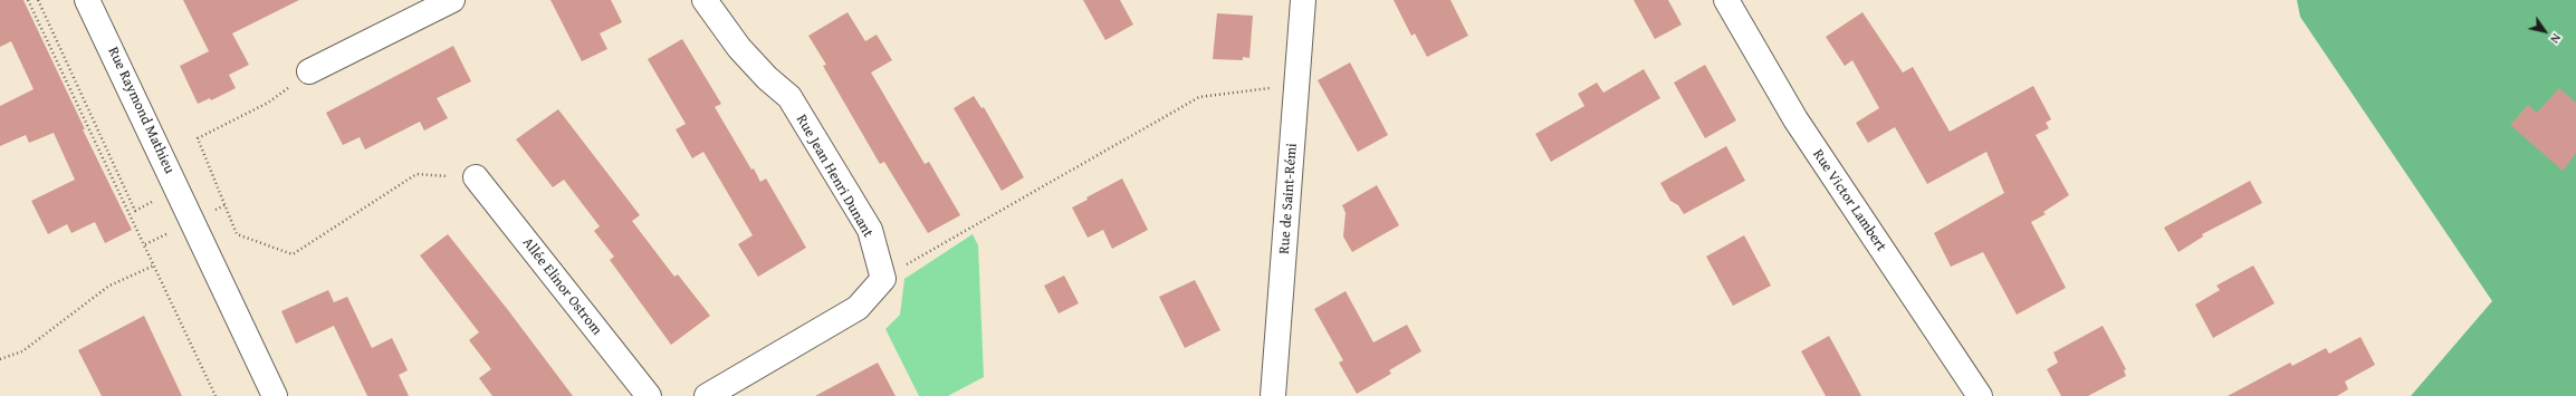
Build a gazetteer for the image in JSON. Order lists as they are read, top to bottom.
{
  "streets": {
    "street": [
      "Rue Raymond Mathieu",
      "Rue Jean Henri Dunant",
      "Rue de Saint-Rémi",
      "Rue Victor Lambert",
      "Allée Elinor Ostrom"
    ]
  },
  "north": "bottom right"
}
